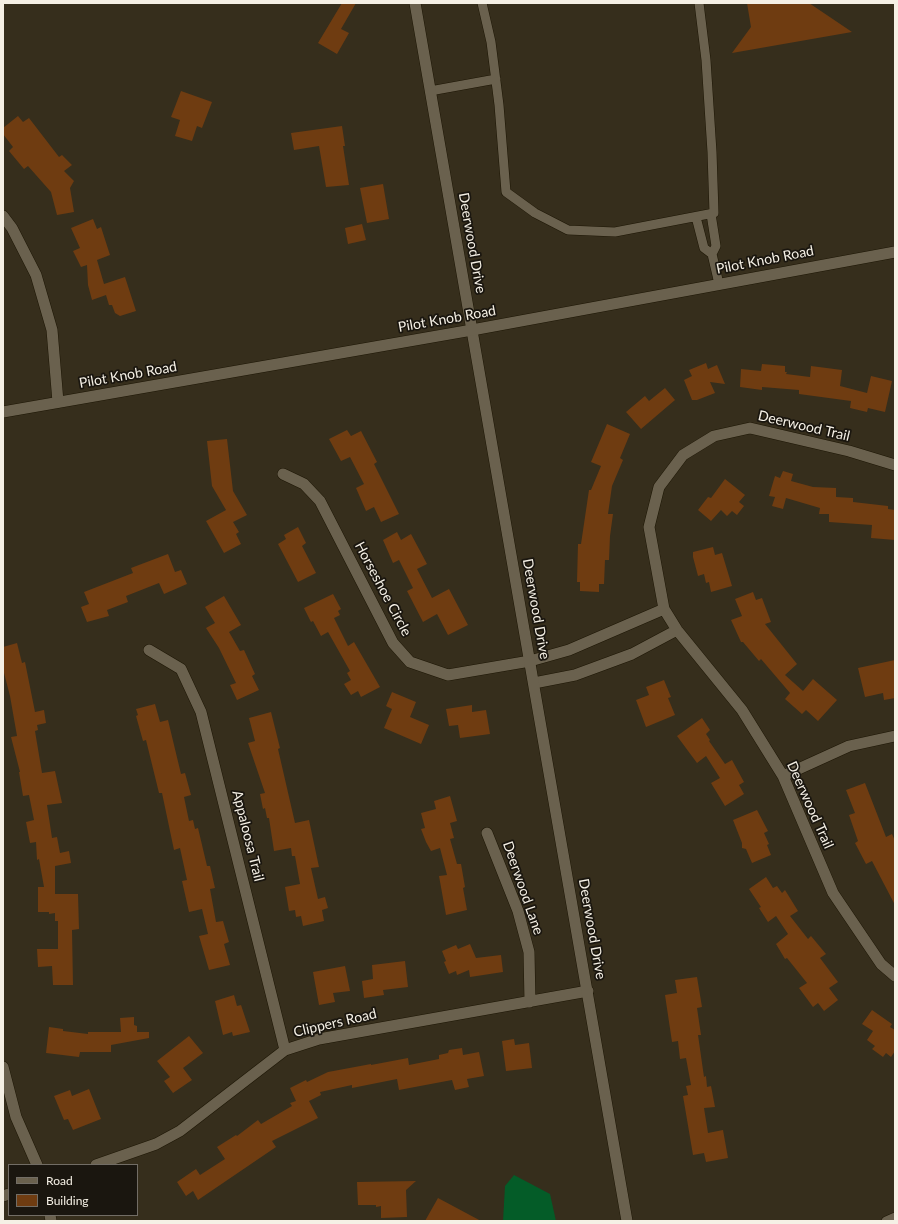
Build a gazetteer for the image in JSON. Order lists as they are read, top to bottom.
{
  "streets": {
    "street": [
      "Deerwood Drive",
      "Pilot Knob Road",
      "Deerwood Trail",
      "Horseshoe Circle",
      "Appaloosa Trail",
      "Deerwood Lane",
      "Clippers Road"
    ]
  },
  "crossings": [
    ["Deerwood Drive", "Pilot Knob Road"],
    ["Deerwood Drive", "Horseshoe Circle"],
    ["Deerwood Drive", "Clippers Road"],
    ["Appaloosa Trail", "Clippers Road"],
    ["Deerwood Lane", "Clippers Road"]
  ],
  "legend": ["Road", "Building"]
}
